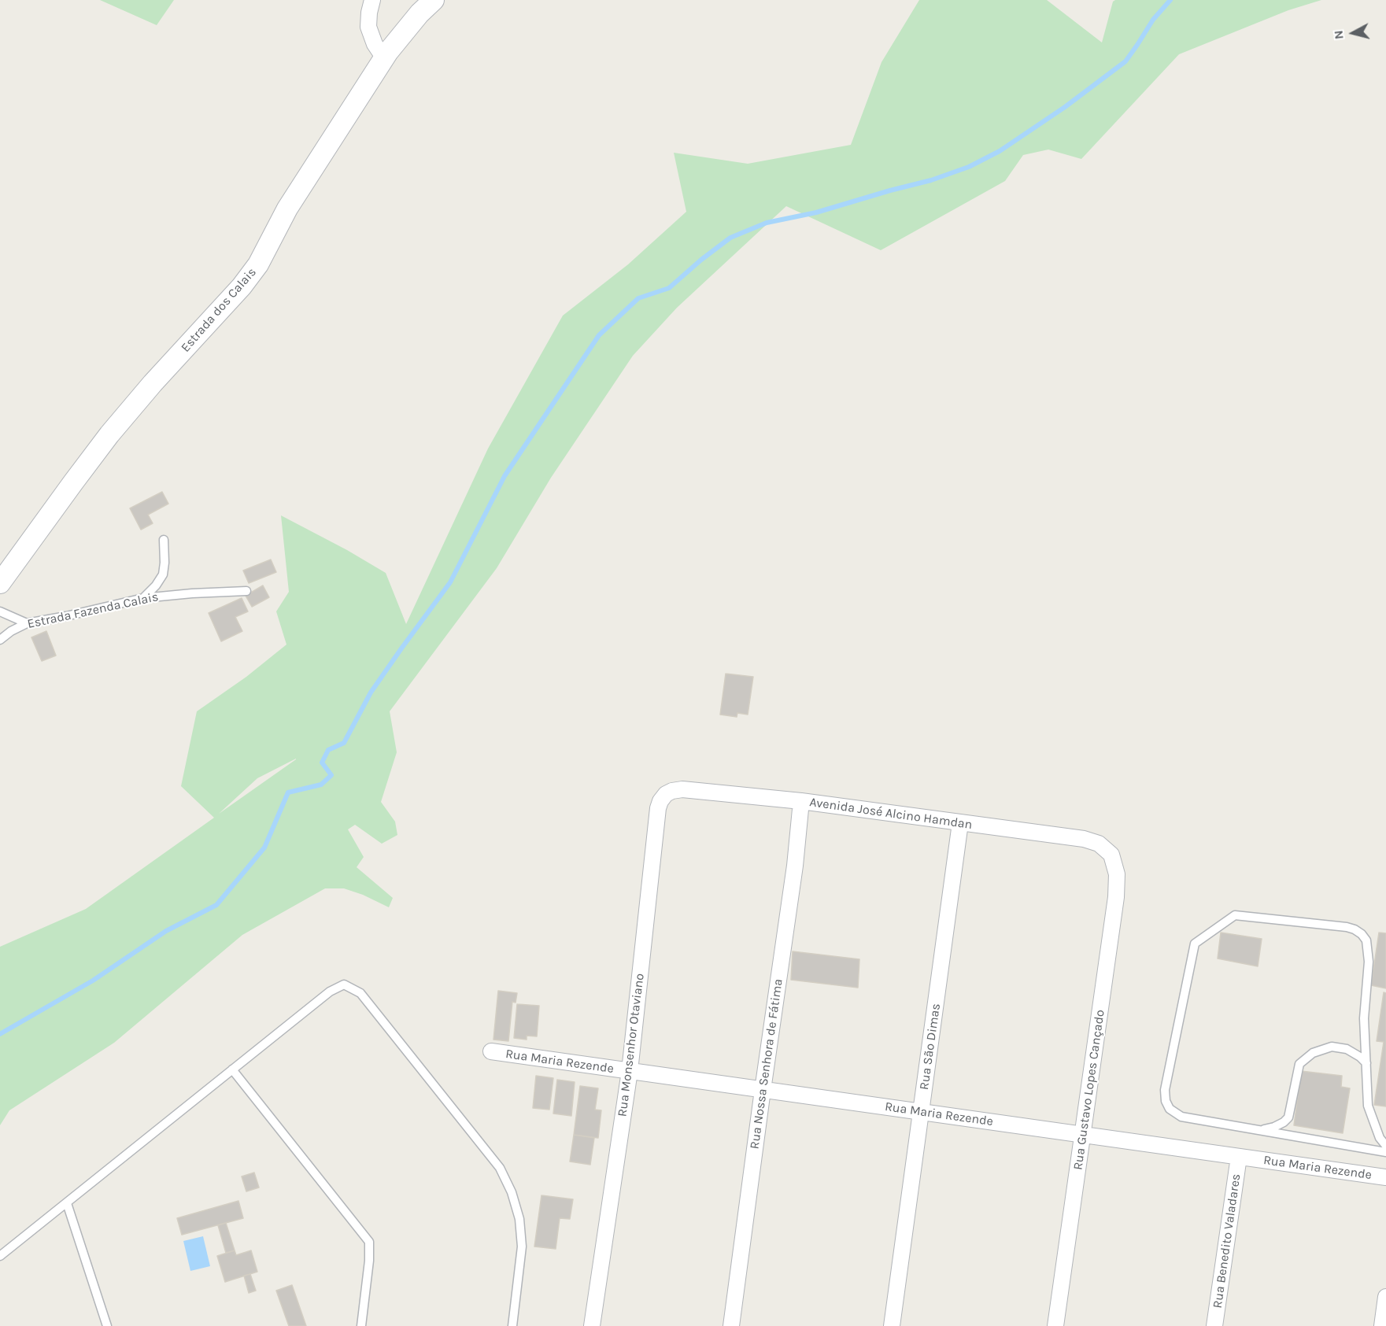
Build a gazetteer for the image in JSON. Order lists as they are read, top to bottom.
{
  "streets": {
    "street": [
      "Estrada dos Calais",
      "Avenida José Alcino Hamdan",
      "Rua Monsenhor Otaviano",
      "Rua São Dimas",
      "Rua Maria Rezende",
      "Rua Nossa Senhora de Fátima",
      "Rua Gustavo Lopes Cançado",
      "Rua Benedito Valadares"
    ],
    "lane": ["Estrada Fazenda Calais"]
  },
  "crossings": [
    ["Avenida José Alcino Hamdan", "Rua Monsenhor Otaviano"],
    ["Avenida José Alcino Hamdan", "Rua São Dimas"],
    ["Avenida José Alcino Hamdan", "Rua Nossa Senhora de Fátima"],
    ["Avenida José Alcino Hamdan", "Rua Gustavo Lopes Cançado"],
    ["Rua Monsenhor Otaviano", "Rua Maria Rezende"],
    ["Rua São Dimas", "Rua Maria Rezende"],
    ["Rua Maria Rezende", "Rua Nossa Senhora de Fátima"],
    ["Rua Maria Rezende", "Rua Gustavo Lopes Cançado"],
    ["Rua Maria Rezende", "Rua Benedito Valadares"]
  ],
  "north": "left"
}
